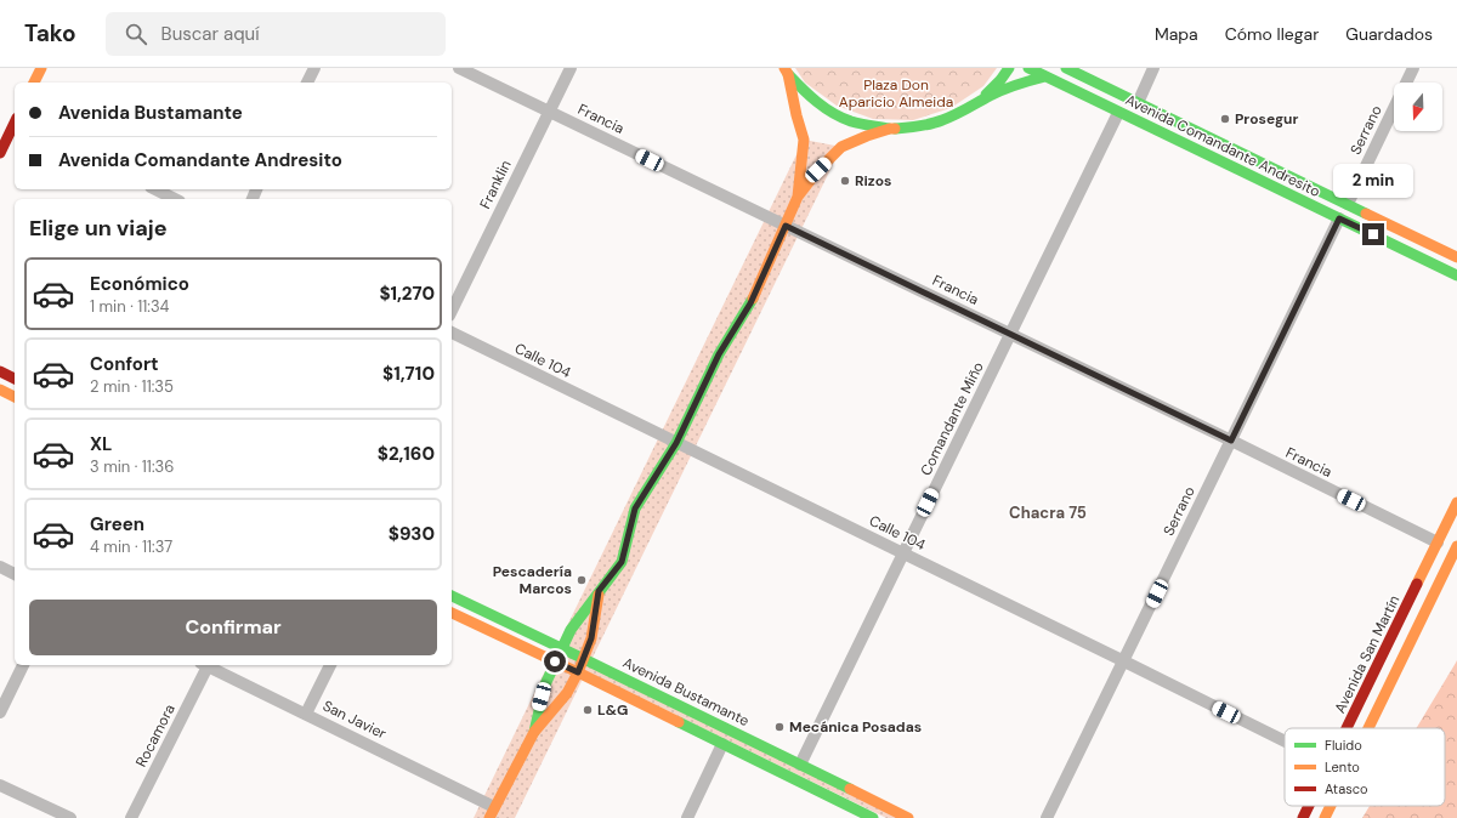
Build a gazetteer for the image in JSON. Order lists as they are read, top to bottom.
{
  "streets": {
    "main road": ["Avenida Comandante Andresito", "Avenida San Martín", "Avenida Bustamante"],
    "street": [
      "Francia",
      "Serrano",
      "Franklin",
      "Calle 104",
      "Comandante Miño",
      "San Javier",
      "Rocamora"
    ]
  },
  "crossings": [
    ["Francia", "Serrano"],
    ["Francia", "Franklin"],
    ["Francia", "Comandante Miño"],
    ["Francia", "Avenida San Martín"],
    ["Serrano", "Avenida Comandante Andresito"],
    ["Serrano", "Calle 104"],
    ["Avenida Comandante Andresito", "Comandante Miño"],
    ["Calle 104", "Comandante Miño"],
    ["Comandante Miño", "Avenida Bustamante"],
    ["San Javier", "Rocamora"]
  ],
  "districts": ["Chacra 75"],
  "parks": ["Plaza Don Aparicio Almeida"],
  "places": [
    "Prosegur",
    "Rizos",
    "Pescadería Marcos",
    "L&G",
    "Mecánica Posadas"
  ],
  "legend": ["Fluido", "Lento", "Atasco"],
  "north": "bottom",
  "page": {
    "header": "Tako",
    "search": "Buscar aquí",
    "nav": ["Mapa", "Cómo llegar", "Guardados"],
    "banner": ["Avenida Bustamante", "Avenida Comandante Andresito"],
    "bubble": "2 min",
    "heading": "Elige un viaje",
    "list": [
      {
        "name": "Económico",
        "note": "1 min · 11:34",
        "value": "$1,270"
      },
      {
        "name": "Confort",
        "note": "2 min · 11:35",
        "value": "$1,710"
      },
      {
        "name": "XL",
        "note": "3 min · 11:36",
        "value": "$2,160"
      },
      {
        "name": "Green",
        "note": "4 min · 11:37",
        "value": "$930"
      }
    ],
    "buttons": "Confirmar"
  }
}
